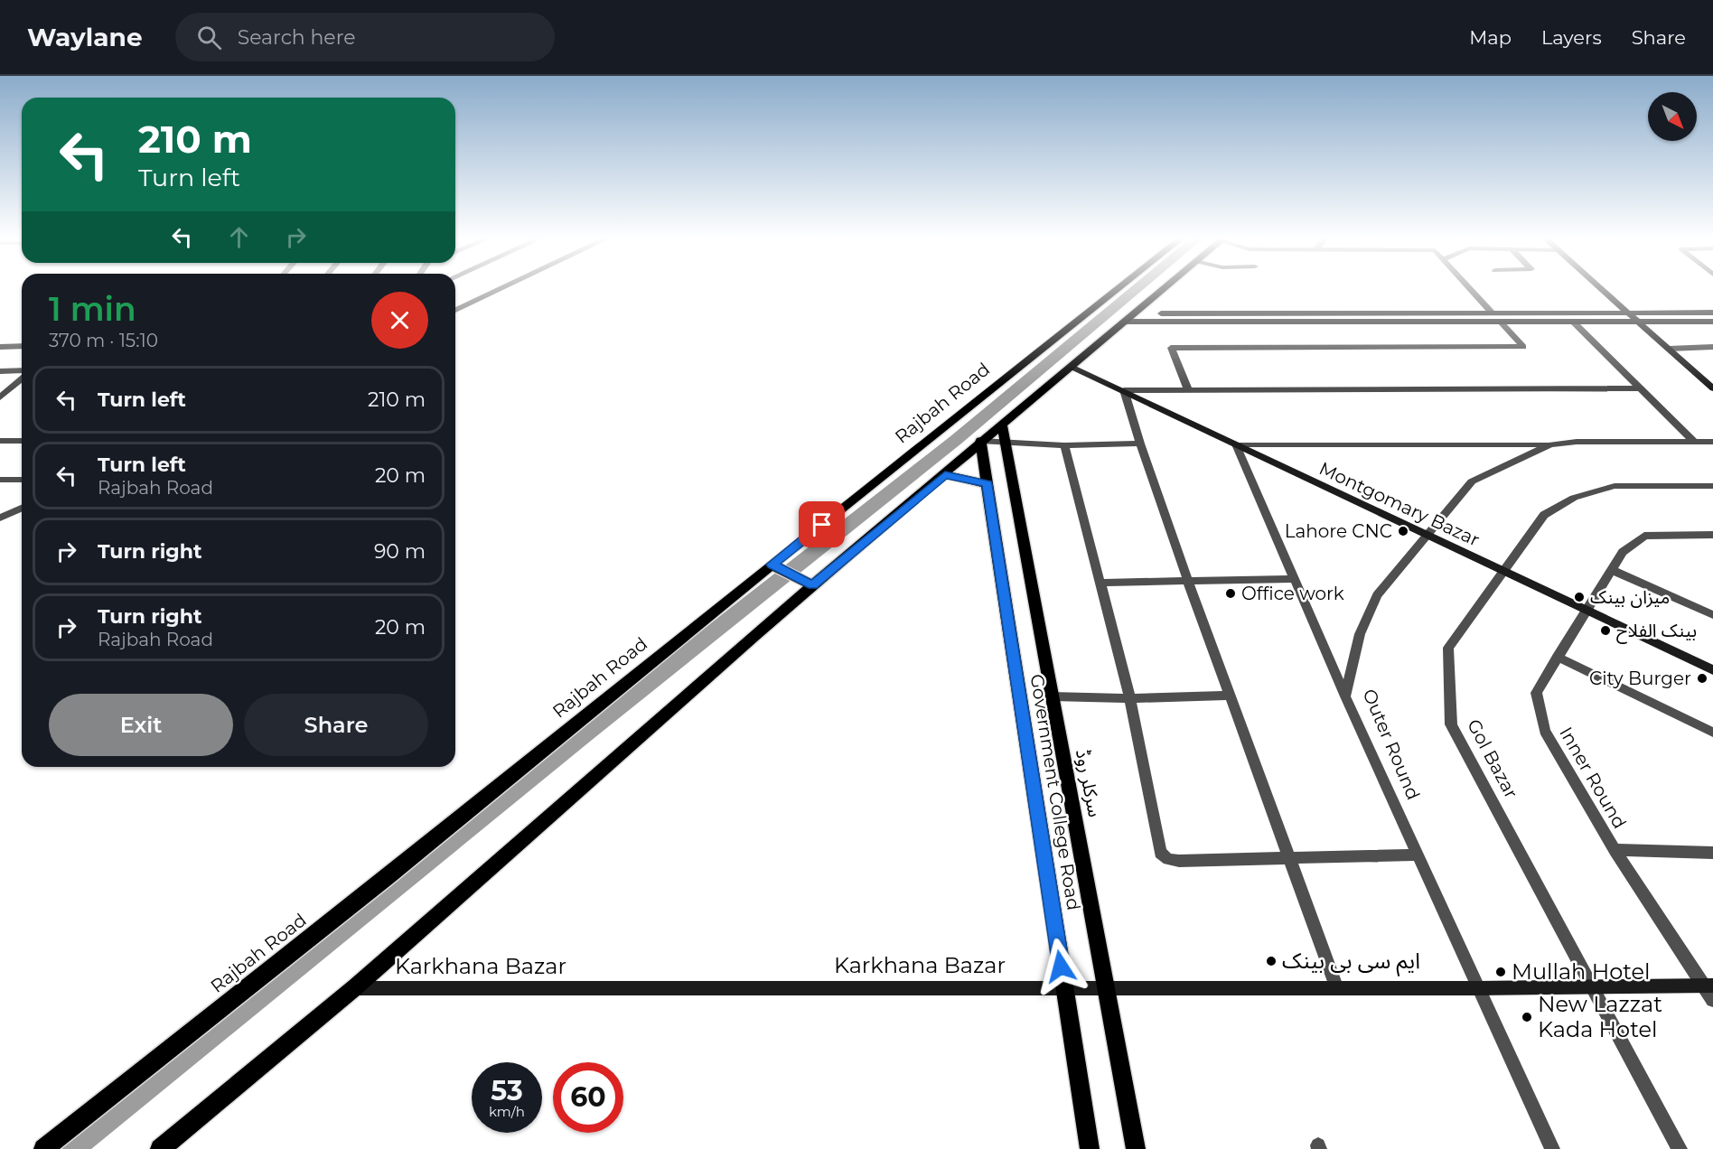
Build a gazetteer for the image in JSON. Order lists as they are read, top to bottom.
{
  "streets": {
    "main road": ["Rajbah Road", "سرکلر روڈ", "Government College Road"],
    "street": [
      "Montgomary Bazar",
      "Outer Round",
      "Gol Bazar",
      "Inner Round",
      "Karkhana Bazar"
    ]
  },
  "crossings": [
    ["Montgomary Bazar", "Outer Round"],
    ["Montgomary Bazar", "Gol Bazar"],
    ["Montgomary Bazar", "Inner Round"],
    ["Outer Round", "Karkhana Bazar"],
    ["Gol Bazar", "Karkhana Bazar"],
    ["Inner Round", "Karkhana Bazar"],
    ["سرکلر روڈ", "Karkhana Bazar"],
    ["Government College Road", "Karkhana Bazar"]
  ],
  "places": [
    "Lahore CNC",
    "Office work",
    "میزان بینک",
    "بینک الفلاح",
    "City Burger",
    "ایم سی بی بینک",
    "Mullah Hotel",
    "New Lazzat Kada Hotel"
  ],
  "north": "bottom right",
  "page": {
    "header": "Waylane",
    "search": "Search here",
    "nav": ["Map", "Layers", "Share"],
    "turn": ["210 m", "Turn left"],
    "heading": ["1 min", "370 m · 15:10"],
    "list": [
      {
        "name": "Turn left",
        "value": "210 m"
      },
      {
        "name": "Turn left",
        "note": "Rajbah Road",
        "value": "20 m"
      },
      {
        "name": "Turn right",
        "value": "90 m"
      },
      {
        "name": "Turn right",
        "note": "Rajbah Road",
        "value": "20 m"
      }
    ],
    "buttons": ["Exit", "Share"],
    "speed": "53 km/h",
    "limit": "60"
  }
}
